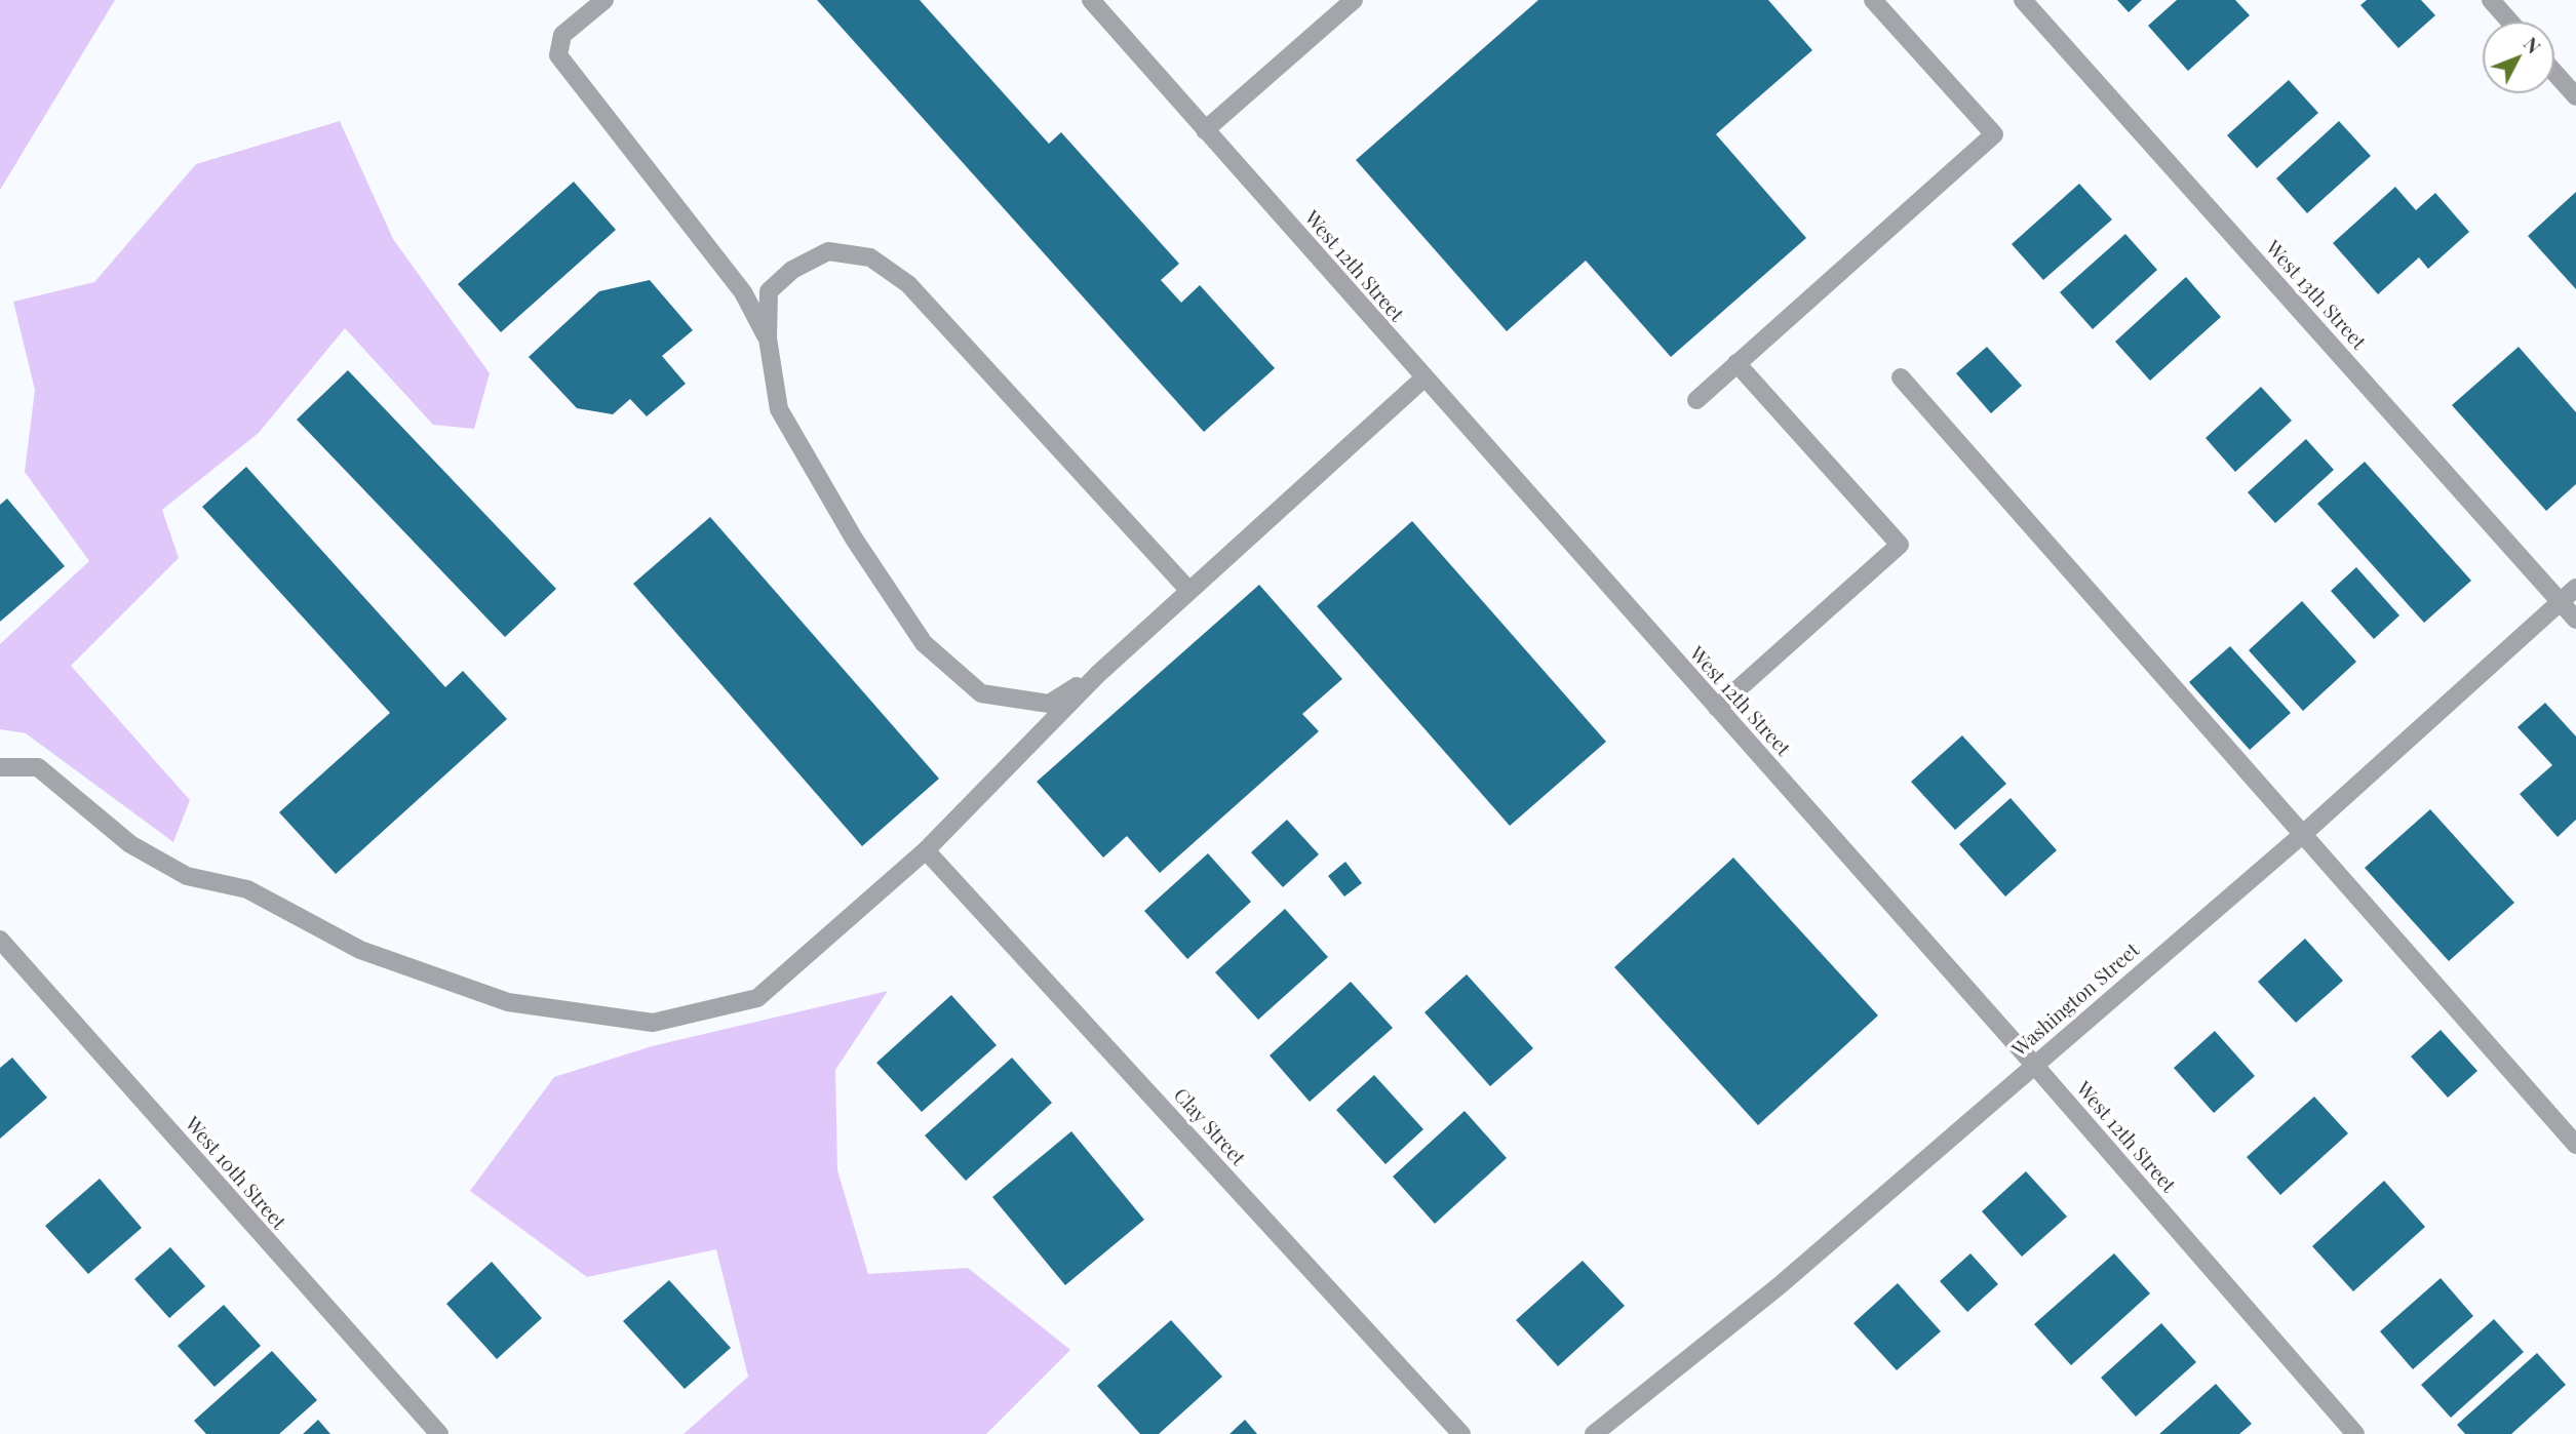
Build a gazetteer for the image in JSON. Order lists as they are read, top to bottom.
{
  "streets": {
    "street": [
      "West 12th Street",
      "West 13th Street",
      "Washington Street",
      "Clay Street",
      "West 10th Street"
    ]
  },
  "crossings": [
    ["West 12th Street", "Washington Street"],
    ["West 13th Street", "Washington Street"]
  ],
  "north": "top right"
}
